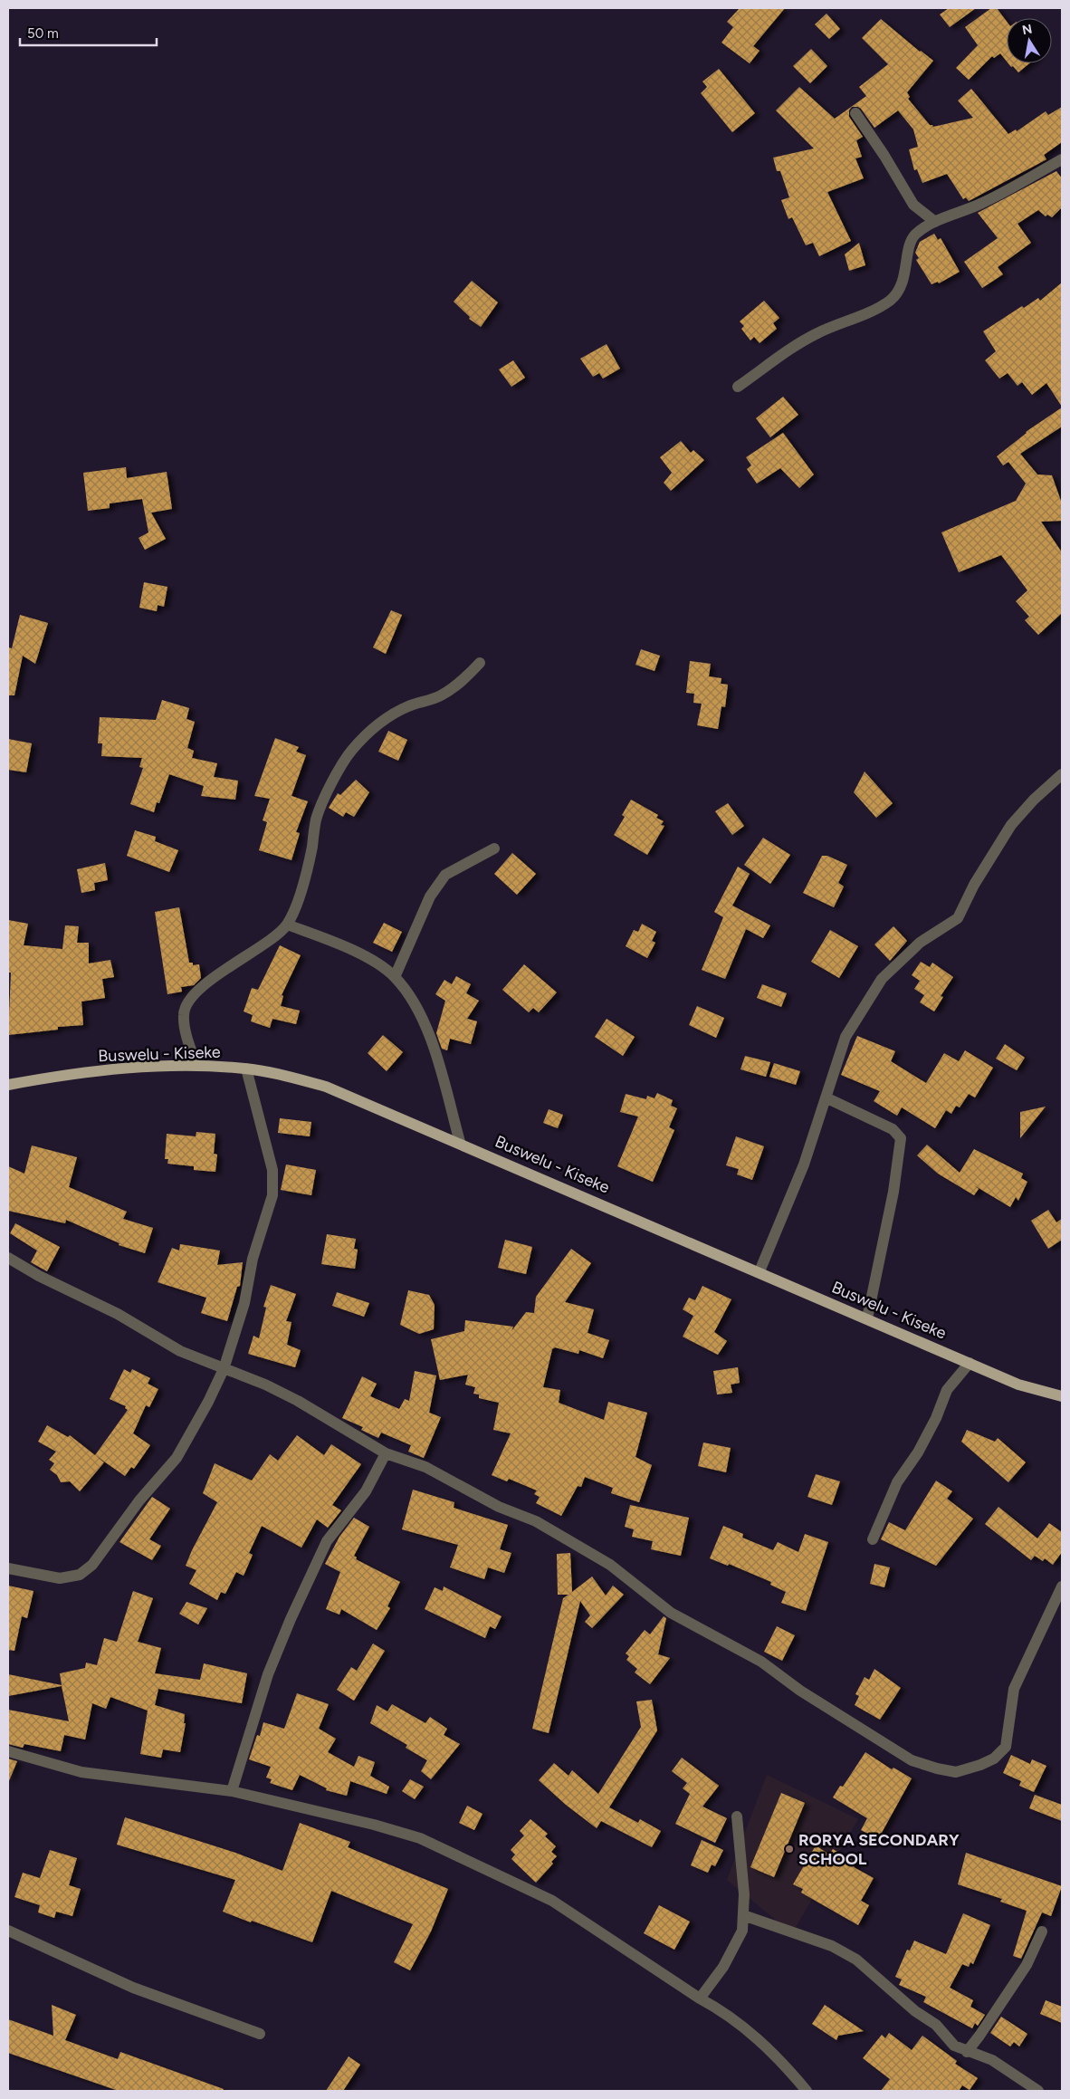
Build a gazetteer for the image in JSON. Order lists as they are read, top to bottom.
{
  "streets": {
    "main road": ["Buswelu - Kiseke"]
  },
  "places": ["RORYA SECONDARY SCHOOL"],
  "scale_bar": "50 m",
  "north": "top"
}
